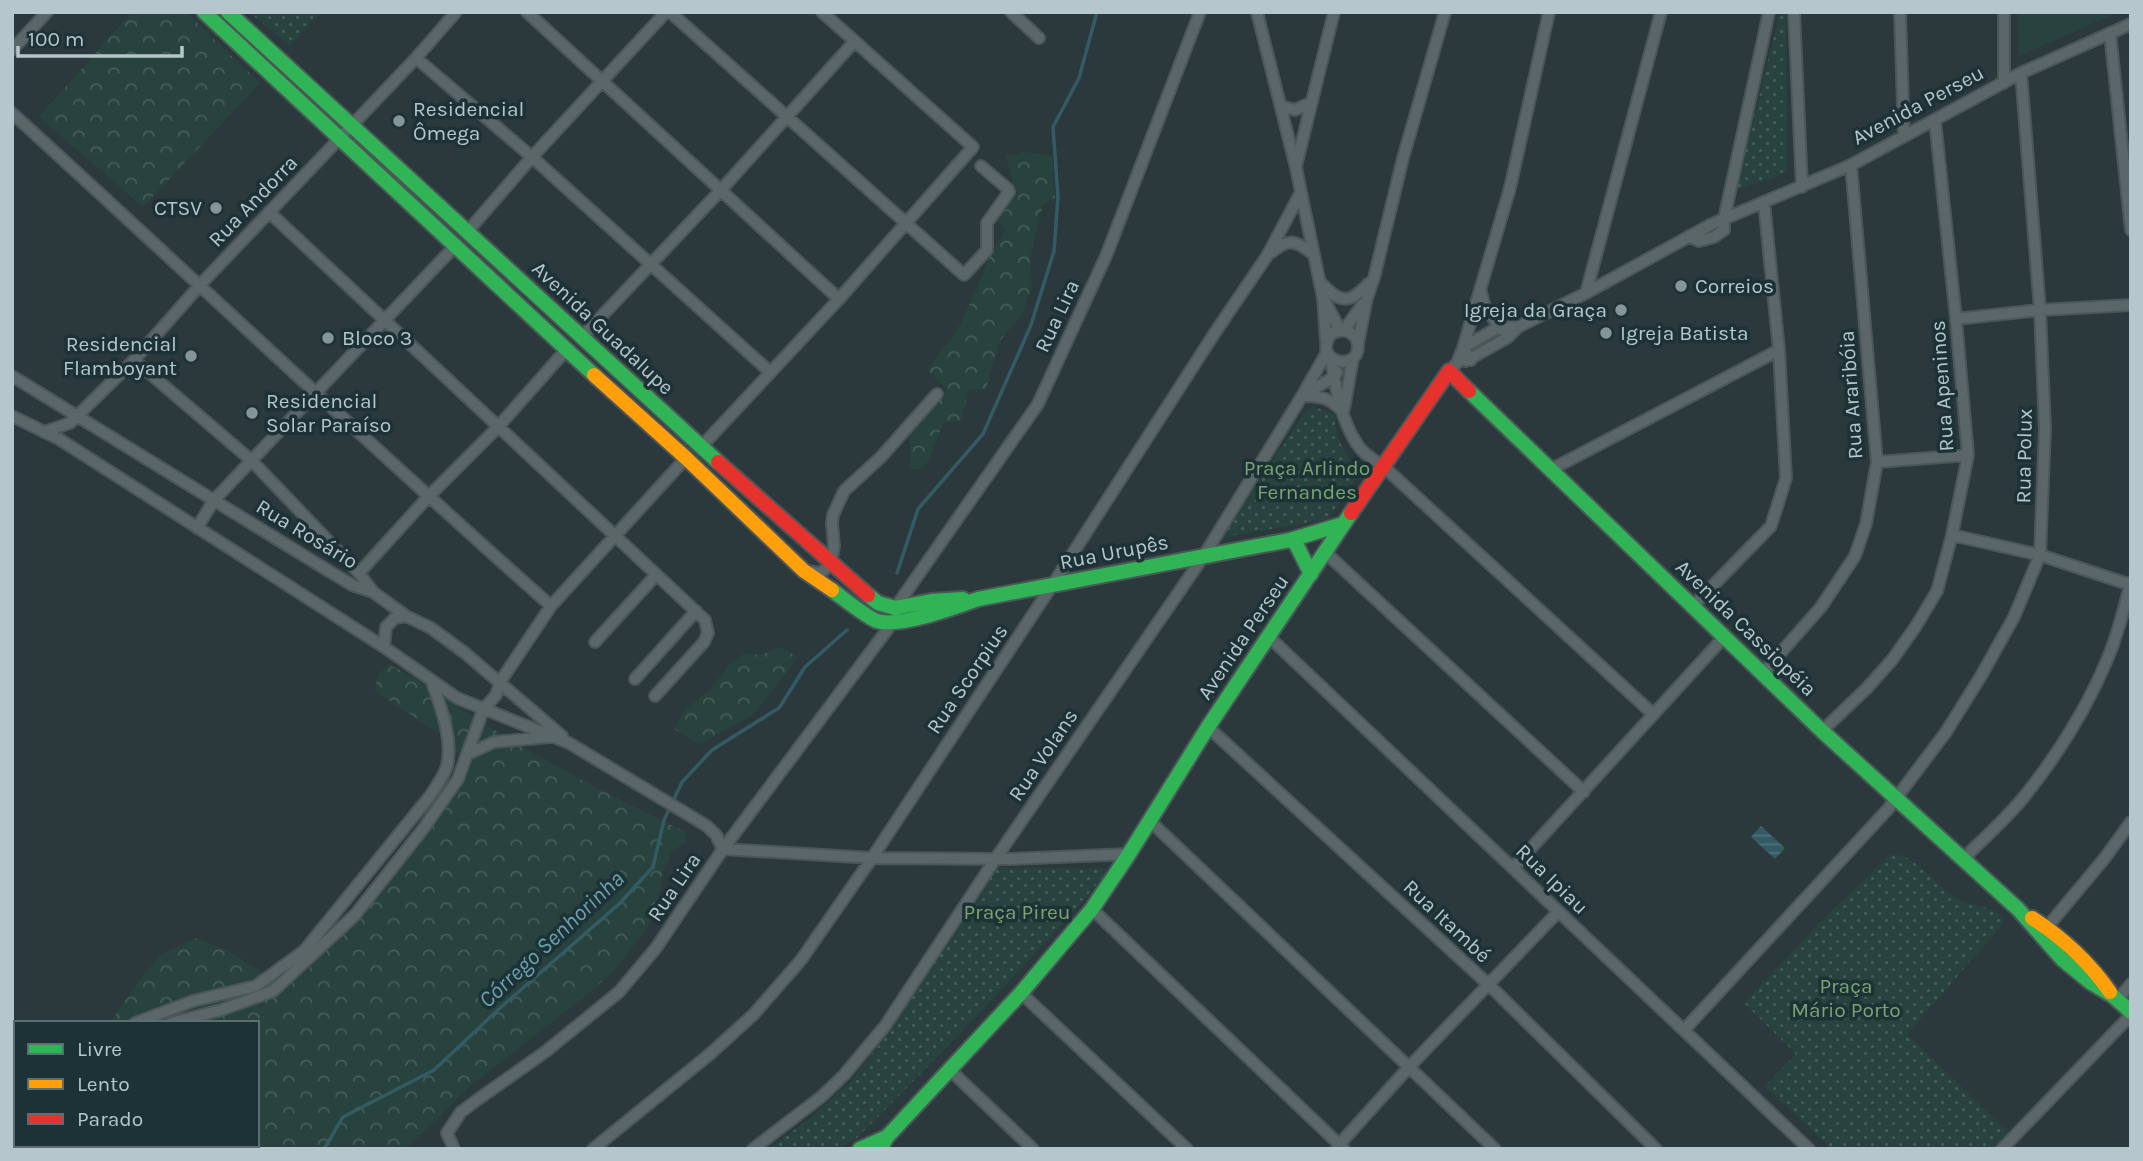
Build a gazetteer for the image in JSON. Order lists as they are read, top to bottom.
{
  "streets": {
    "street": [
      "Avenida Perseu",
      "Rua Andorra",
      "Rua Lira",
      "Avenida Guadalupe",
      "Rua Apeninos",
      "Rua Araribóia",
      "Rua Polux",
      "Rua Rosário",
      "Rua Urupês",
      "Avenida Cassiopéia",
      "Rua Scorpius",
      "Rua Volans",
      "Rua Ipiau",
      "Rua Itambé"
    ]
  },
  "crossings": [
    ["Avenida Perseu", "Rua Apeninos"],
    ["Avenida Perseu", "Rua Araribóia"],
    ["Avenida Perseu", "Rua Polux"],
    ["Avenida Perseu", "Rua Urupês"],
    ["Avenida Perseu", "Avenida Cassiopéia"],
    ["Avenida Perseu", "Rua Ipiau"],
    ["Avenida Perseu", "Rua Itambé"],
    ["Rua Andorra", "Avenida Guadalupe"],
    ["Rua Andorra", "Rua Rosário"],
    ["Rua Lira", "Avenida Guadalupe"],
    ["Rua Lira", "Rua Rosário"],
    ["Rua Lira", "Rua Urupês"],
    ["Avenida Guadalupe", "Rua Urupês"],
    ["Rua Apeninos", "Avenida Cassiopéia"],
    ["Rua Araribóia", "Avenida Cassiopéia"],
    ["Rua Polux", "Avenida Cassiopéia"],
    ["Rua Polux", "Rua Ipiau"],
    ["Rua Urupês", "Rua Scorpius"],
    ["Rua Urupês", "Rua Volans"]
  ],
  "water": ["Córrego Senhorinha"],
  "parks": ["Praça Arlindo Fernandes", "Praça Pireu", "Praça Mário Porto"],
  "places": [
    "Residencial Ômega",
    "CTSV",
    "Correios",
    "Igreja da Graça",
    "Igreja Batista",
    "Bloco 3",
    "Residencial Flamboyant",
    "Residencial Solar Paraíso"
  ],
  "legend": ["Livre", "Lento", "Parado"],
  "scale_bar": "100 m"
}
